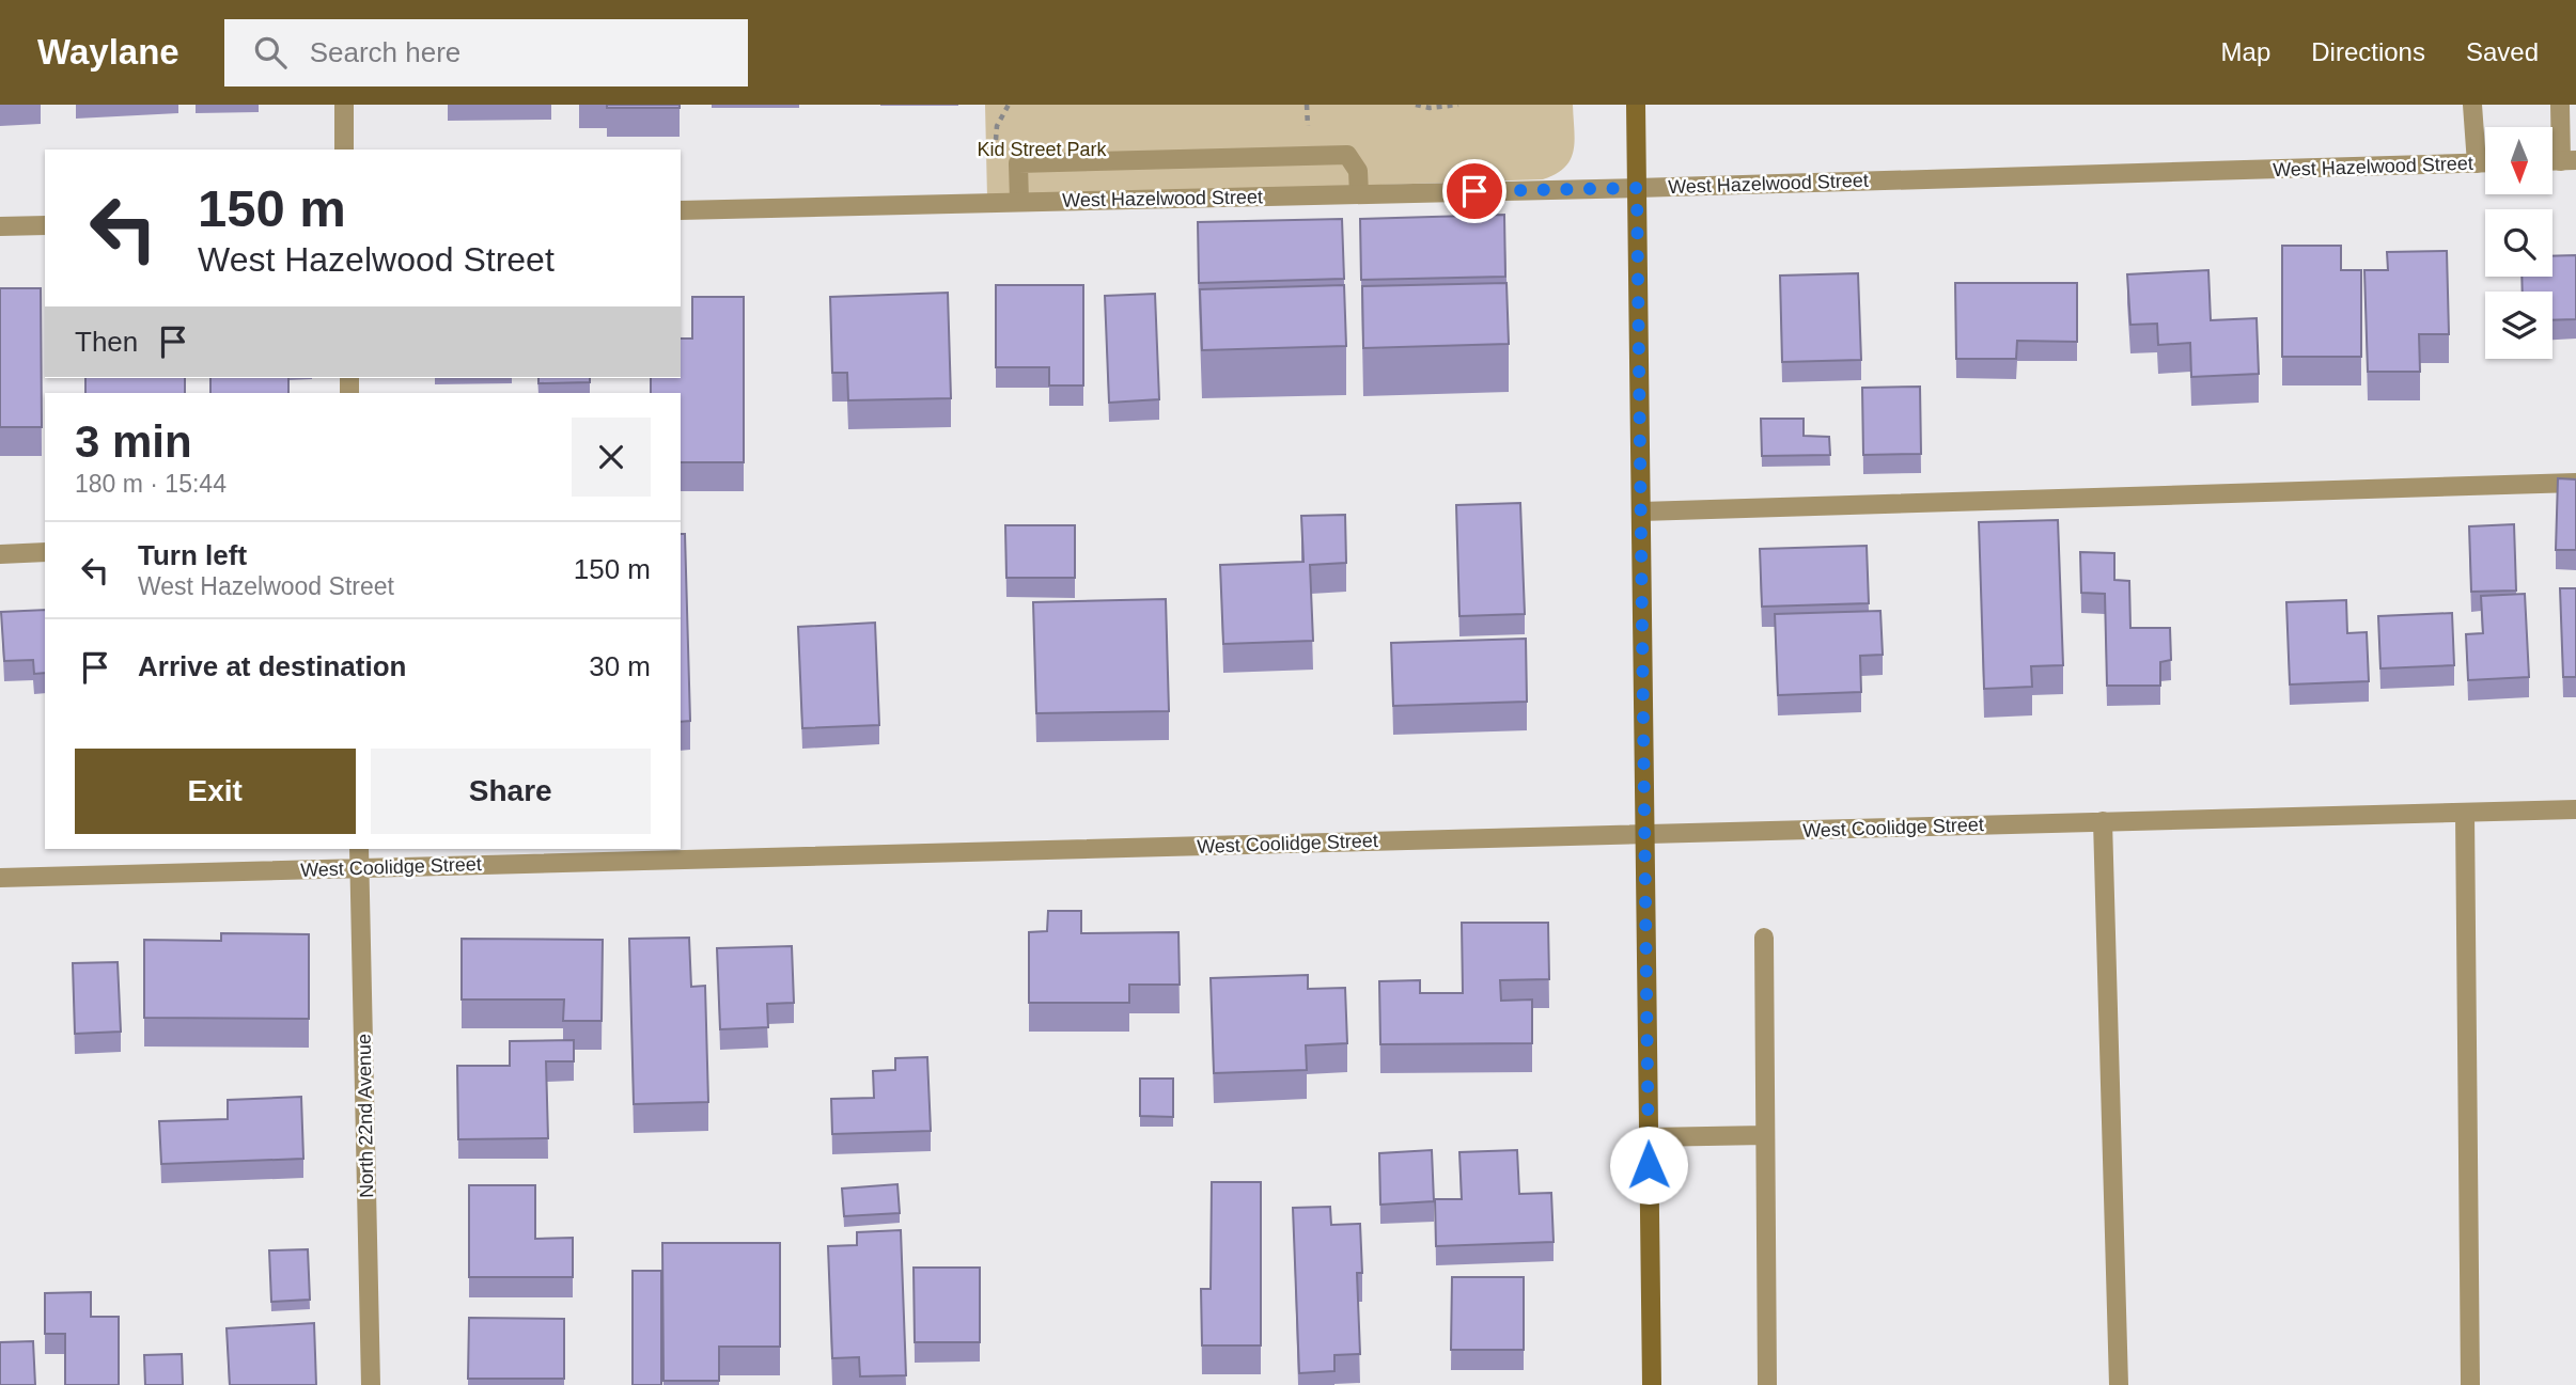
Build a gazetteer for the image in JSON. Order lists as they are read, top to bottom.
{
  "streets": {
    "street": ["West Hazelwood Street", "West Coolidge Street", "North 22nd Avenue"]
  },
  "crossings": [
    ["West Coolidge Street", "North 22nd Avenue"]
  ],
  "parks": ["Kid Street Park"],
  "north": "bottom",
  "page": {
    "header": "Waylane",
    "search": "Search here",
    "nav": ["Map", "Directions", "Saved"],
    "turn": ["150 m", "West Hazelwood Street"],
    "then": "Then",
    "heading": ["3 min", "180 m · 15:44"],
    "list": [
      {
        "name": "Turn left",
        "note": "West Hazelwood Street",
        "value": "150 m"
      },
      {
        "name": "Arrive at destination",
        "value": "30 m"
      }
    ],
    "buttons": ["Exit", "Share"]
  }
}
